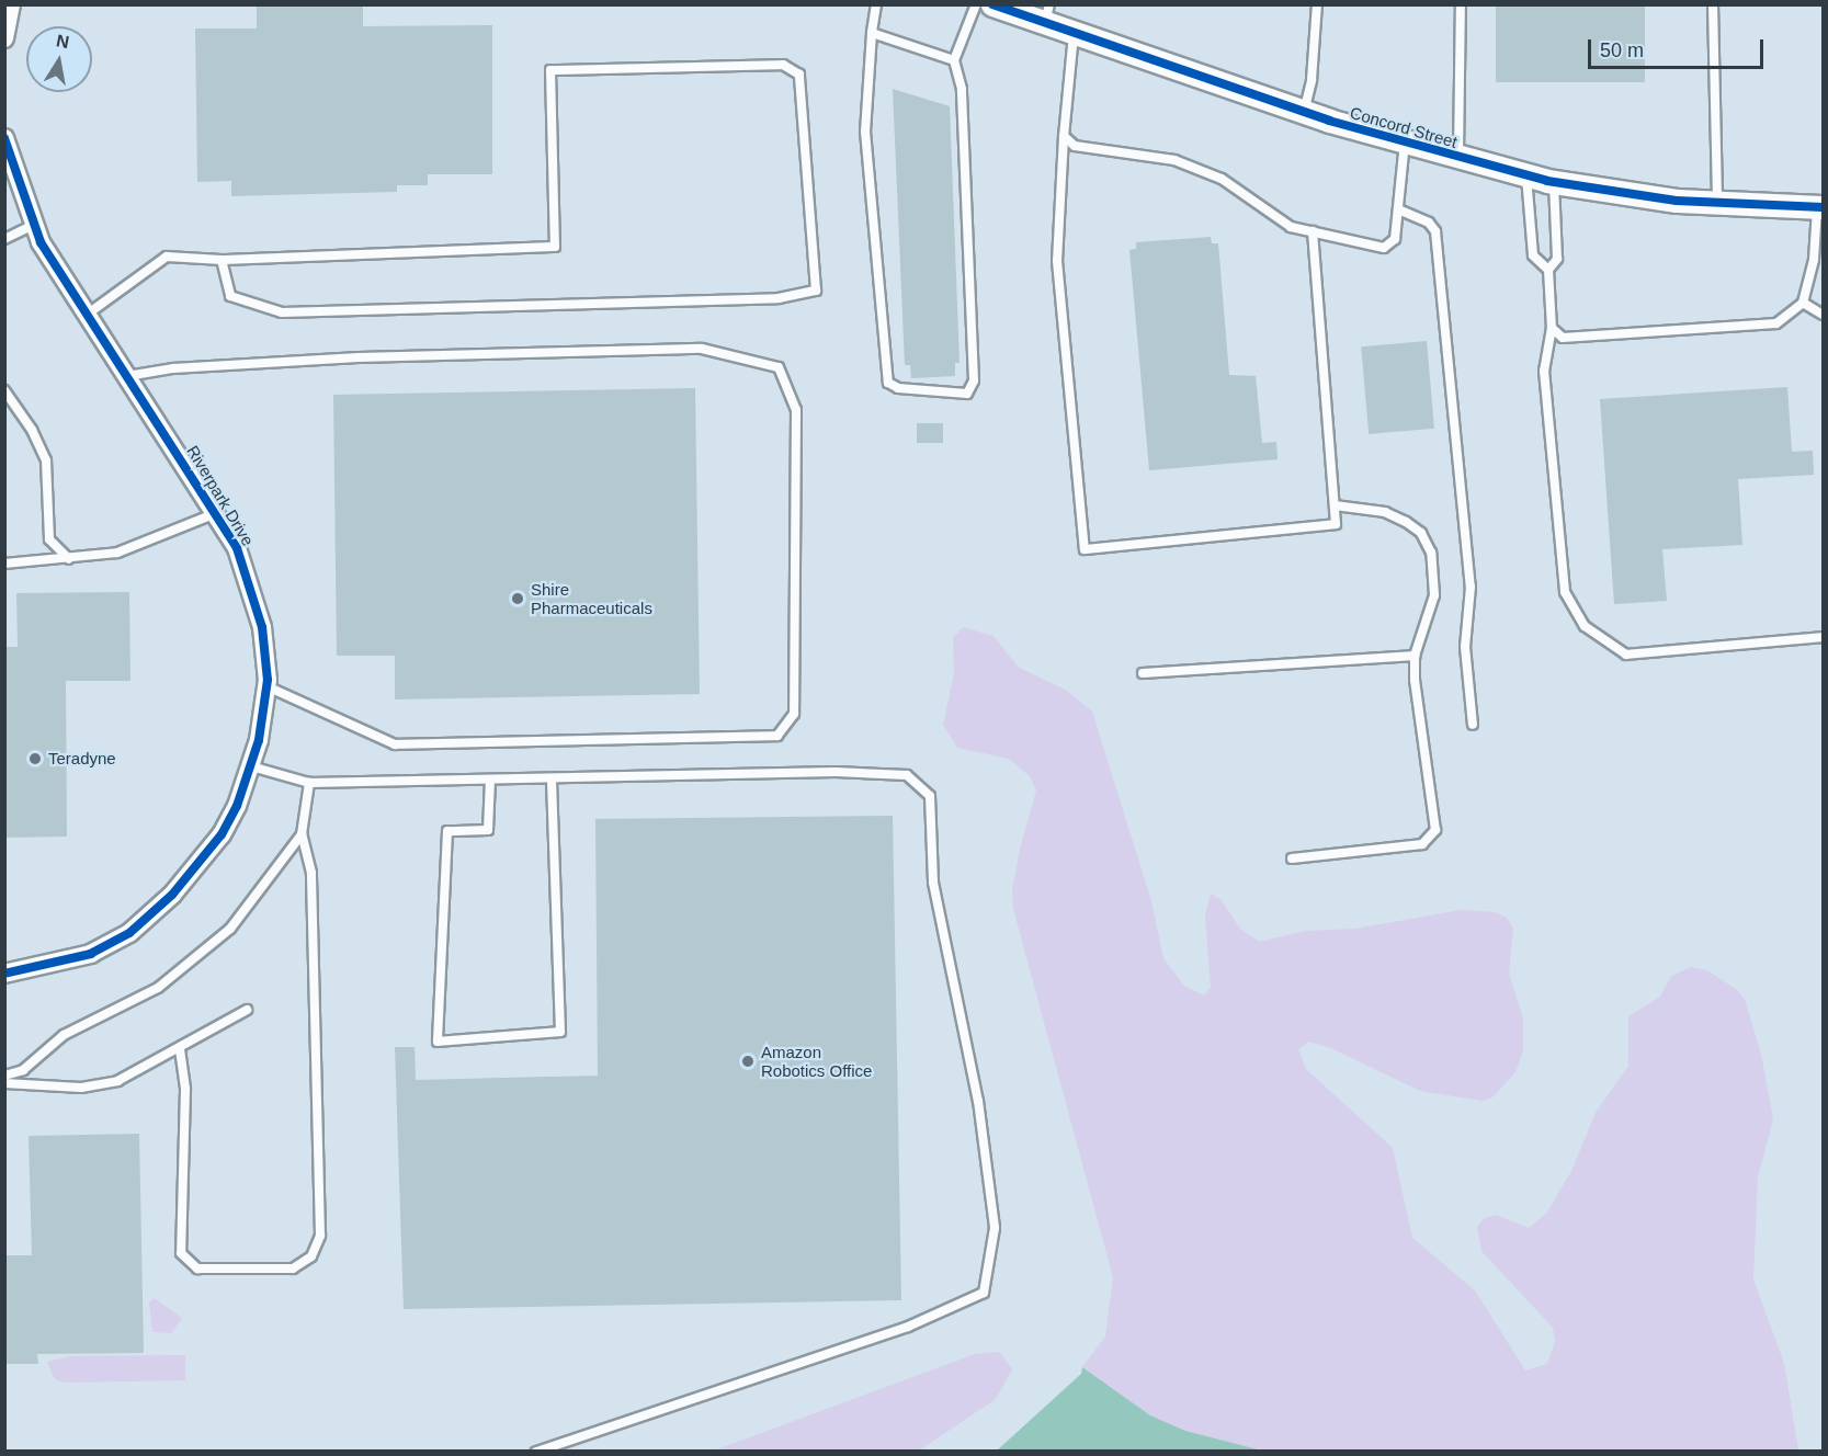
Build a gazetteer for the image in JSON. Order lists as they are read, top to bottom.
{
  "streets": {
    "street": ["Concord Street", "Riverpark Drive"]
  },
  "places": ["Shire Pharmaceuticals", "Teradyne", "Amazon Robotics Office"],
  "scale_bar": "50 m",
  "north": "top"
}
